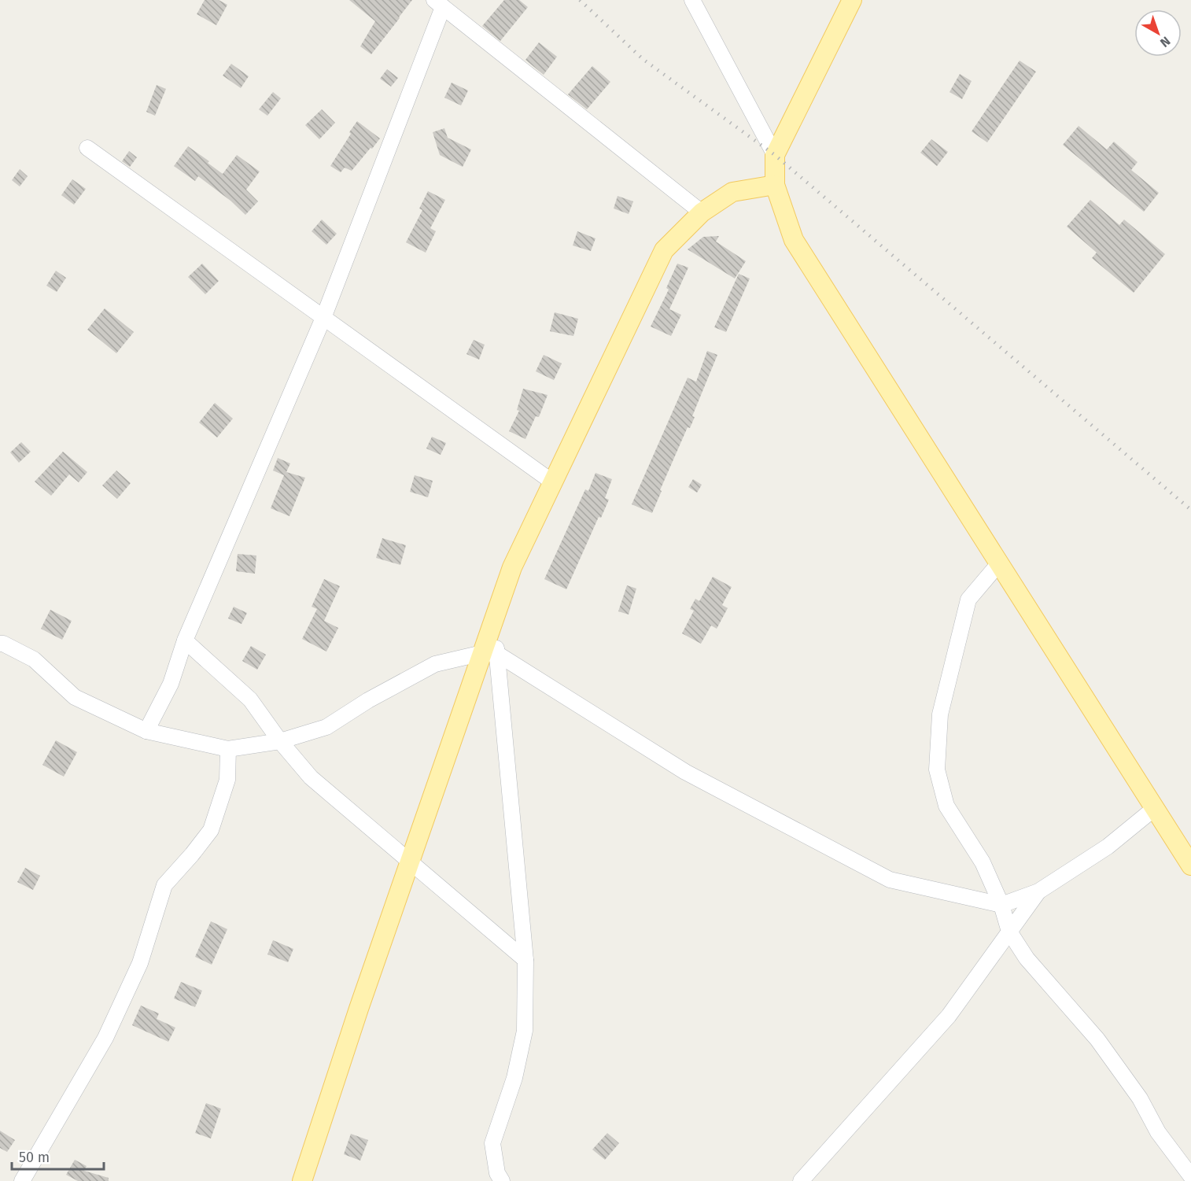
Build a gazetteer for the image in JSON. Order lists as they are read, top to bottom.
{
  "scale_bar": "50 m",
  "north": "bottom right"
}
